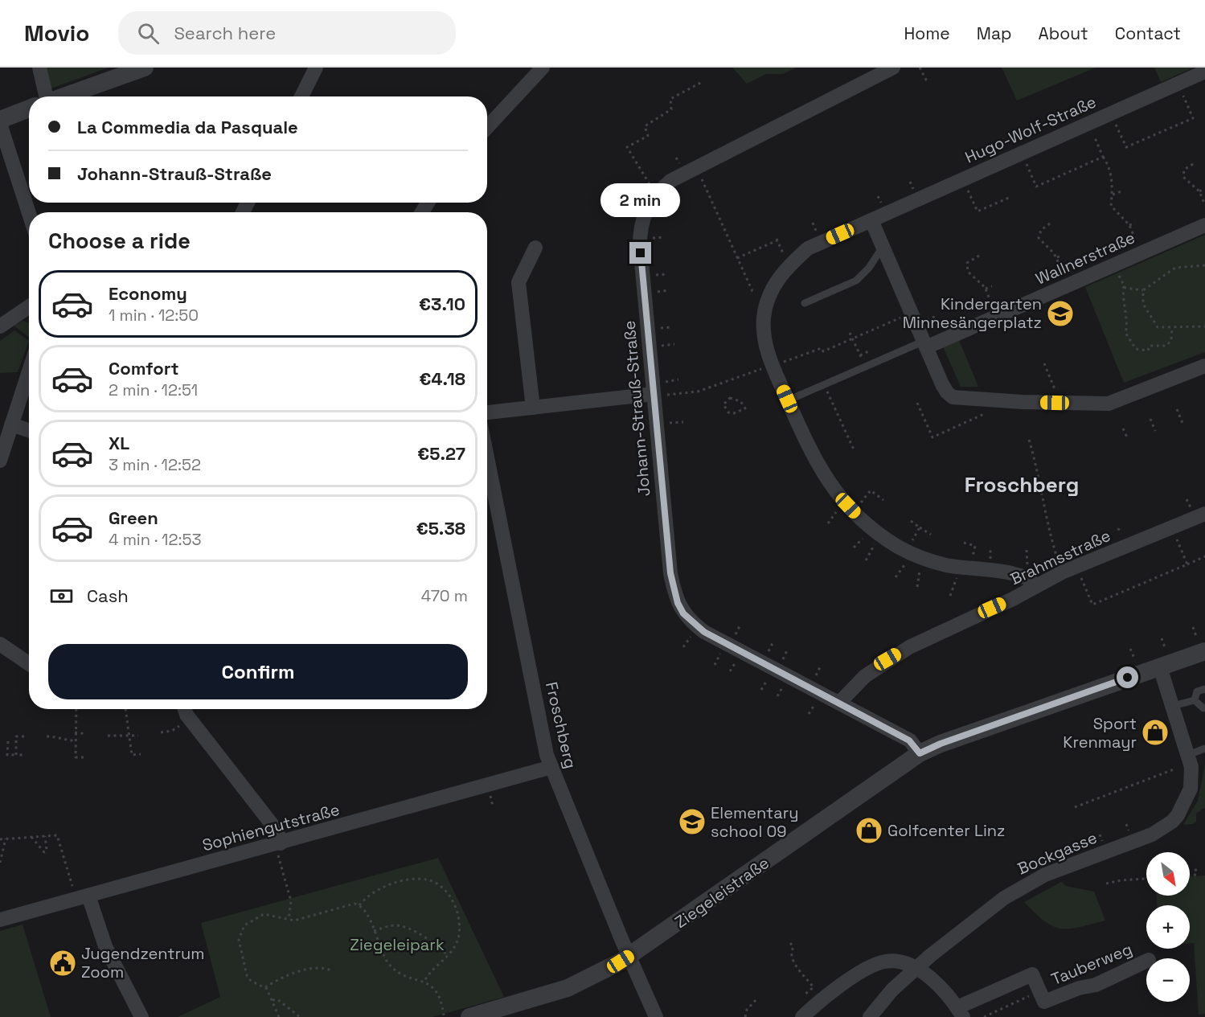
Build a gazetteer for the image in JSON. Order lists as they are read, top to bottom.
{
  "streets": {
    "street": [
      "Hugo-Wolf-Straße",
      "Wallnerstraße",
      "Johann-Strauß-Straße",
      "Brahmsstraße",
      "Froschberg",
      "Sophiengutstraße",
      "Bockgasse",
      "Ziegeleistraße",
      "Tauberweg"
    ]
  },
  "crossings": [
    ["Hugo-Wolf-Straße", "Brahmsstraße"],
    ["Johann-Strauß-Straße", "Brahmsstraße"],
    ["Johann-Strauß-Straße", "Ziegeleistraße"],
    ["Froschberg", "Sophiengutstraße"],
    ["Froschberg", "Ziegeleistraße"],
    ["Bockgasse", "Ziegeleistraße"]
  ],
  "districts": ["Froschberg"],
  "parks": ["Ziegeleipark"],
  "places": {
    "school or university": ["Kindergarten Minnesängerplatz", "Elementary school 09"],
    "shop": ["Sport Krenmayr", "Golfcenter Linz"],
    "public building": ["Jugendzentrum Zoom"]
  },
  "north": "bottom right",
  "page": {
    "header": "Movio",
    "search": "Search here",
    "nav": [
      "Home",
      "Map",
      "About",
      "Contact"
    ],
    "banner": ["La Commedia da Pasquale", "Johann-Strauß-Straße"],
    "bubble": "2 min",
    "heading": "Choose a ride",
    "list": [
      {
        "name": "Economy",
        "note": "1 min · 12:50",
        "value": "€3.10"
      },
      {
        "name": "Comfort",
        "note": "2 min · 12:51",
        "value": "€4.18"
      },
      {
        "name": "XL",
        "note": "3 min · 12:52",
        "value": "€5.27"
      },
      {
        "name": "Green",
        "note": "4 min · 12:53",
        "value": "€5.38"
      }
    ],
    "pay": ["Cash", "470 m"],
    "buttons": "Confirm",
    "map_buttons": ["+", "−"]
  }
}
